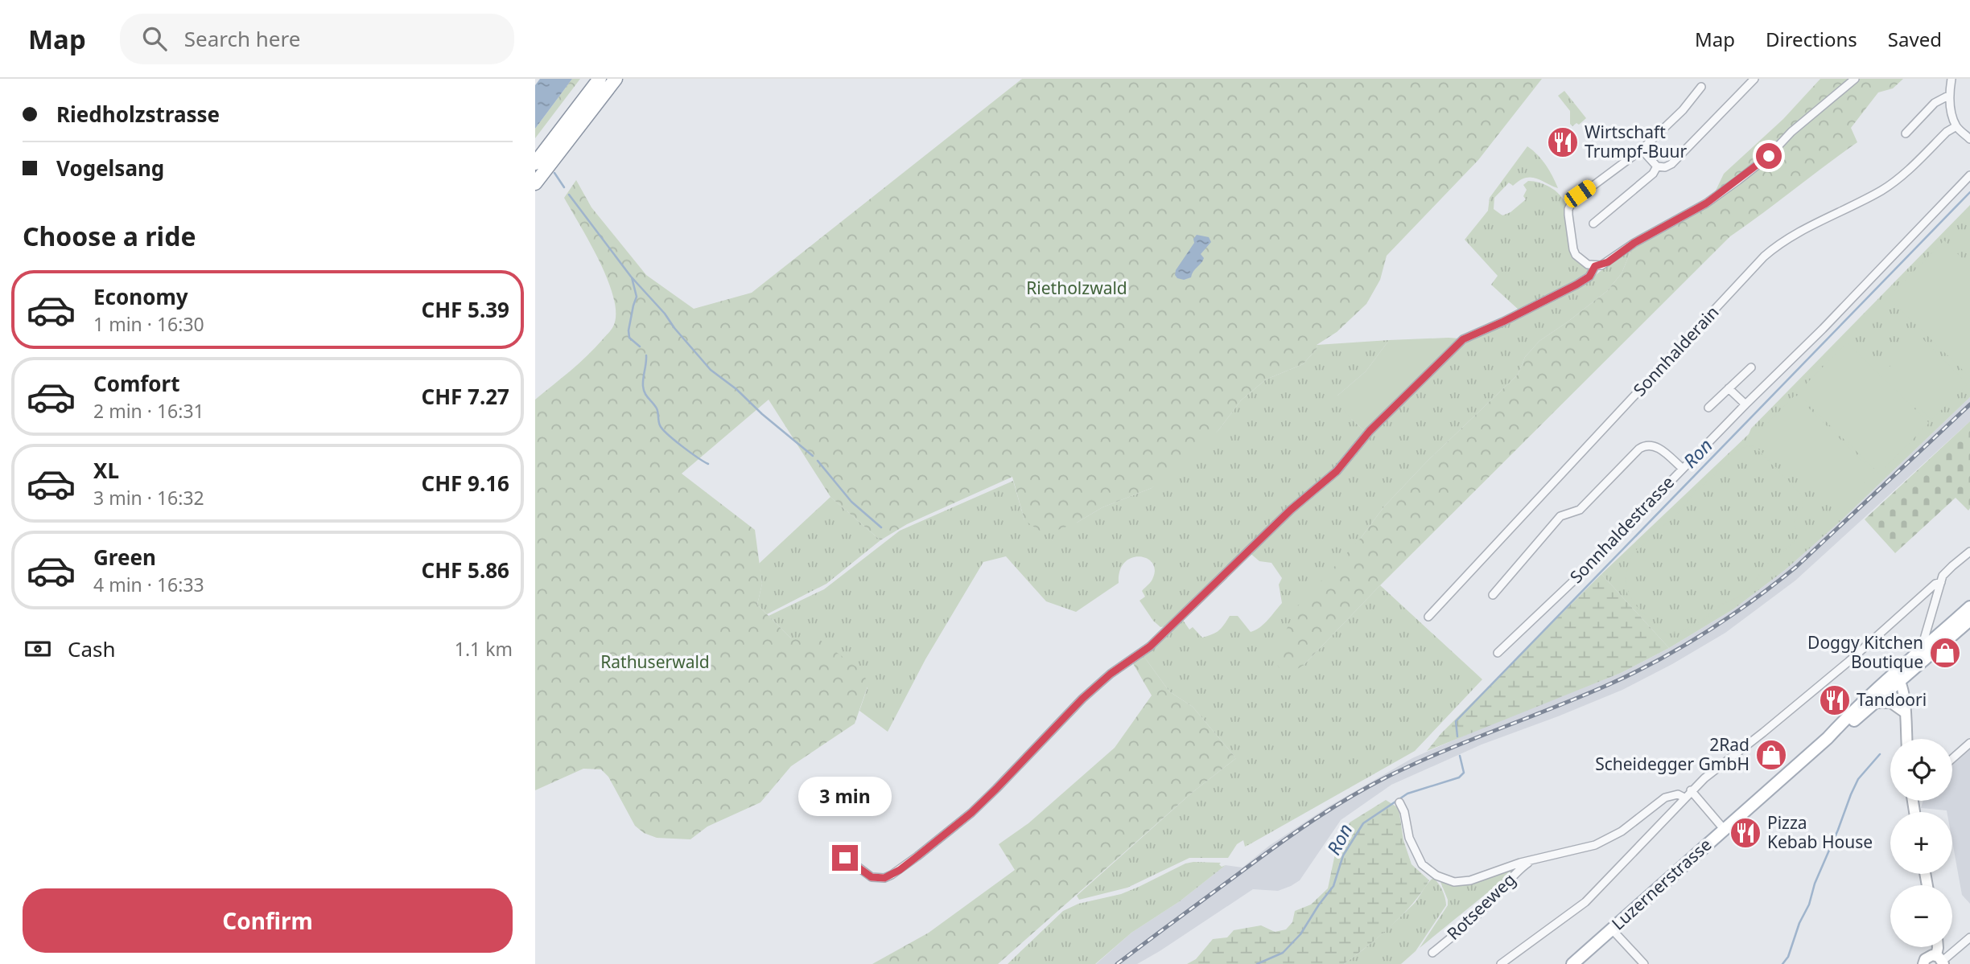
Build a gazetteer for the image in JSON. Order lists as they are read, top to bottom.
{
  "streets": {
    "main road": ["Luzernerstrasse"],
    "street": ["Sonnhalderain", "Sonnhaldestrasse", "Rotseeweg"]
  },
  "water": ["Ron"],
  "parks": ["Rietholzwald", "Rathuserwald"],
  "places": {
    "restaurant": ["Wirtschaft Trumpf-Buur", "Tandoori", "Pizza Kebab House"],
    "shop": ["Doggy Kitchen Boutique", "2Rad Scheidegger GmbH"]
  },
  "page": {
    "header": "Map",
    "search": "Search here",
    "nav": ["Map", "Directions", "Saved"],
    "banner": ["Riedholzstrasse", "Vogelsang"],
    "heading": "Choose a ride",
    "list": [
      {
        "name": "Economy",
        "note": "1 min · 16:30",
        "value": "CHF 5.39"
      },
      {
        "name": "Comfort",
        "note": "2 min · 16:31",
        "value": "CHF 7.27"
      },
      {
        "name": "XL",
        "note": "3 min · 16:32",
        "value": "CHF 9.16"
      },
      {
        "name": "Green",
        "note": "4 min · 16:33",
        "value": "CHF 5.86"
      }
    ],
    "pay": ["Cash", "1.1 km"],
    "map_buttons": ["+", "−"],
    "bubble": "3 min",
    "buttons": "Confirm"
  }
}
